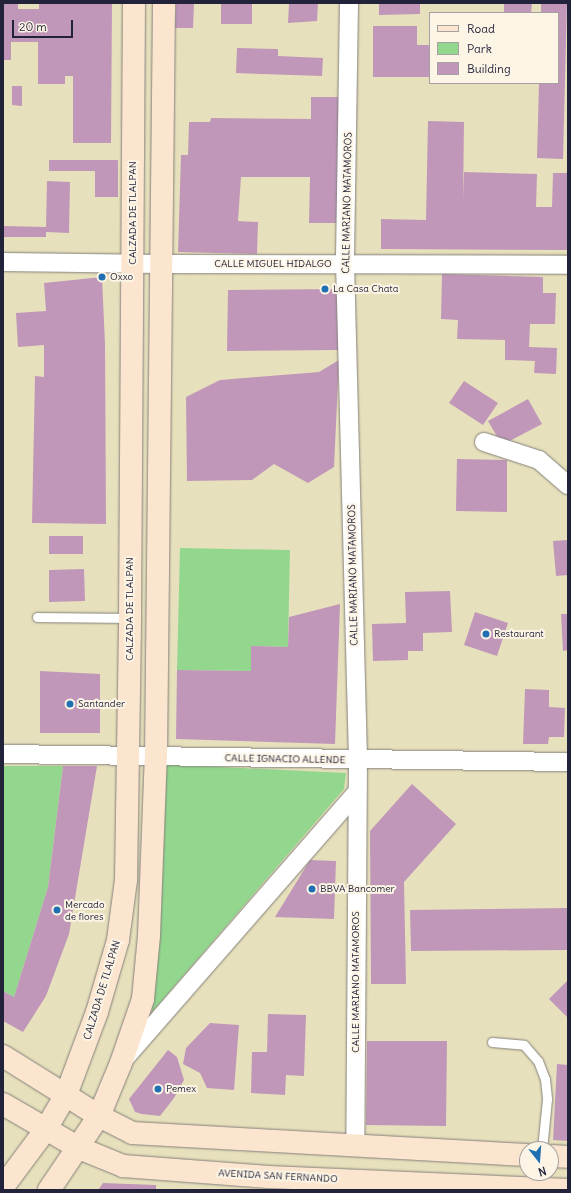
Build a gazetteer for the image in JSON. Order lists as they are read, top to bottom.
{
  "streets": {
    "main road": ["CALZADA DE TLALPAN", "AVENIDA SAN FERNANDO"],
    "street": ["CALLE MARIANO MATAMOROS", "CALLE MIGUEL HIDALGO", "CALLE IGNACIO ALLENDE"]
  },
  "crossings": [
    ["CALLE MARIANO MATAMOROS", "CALLE MIGUEL HIDALGO"],
    ["CALLE MARIANO MATAMOROS", "CALLE IGNACIO ALLENDE"],
    ["CALZADA DE TLALPAN", "CALLE MIGUEL HIDALGO"],
    ["CALZADA DE TLALPAN", "CALLE IGNACIO ALLENDE"],
    ["CALZADA DE TLALPAN", "AVENIDA SAN FERNANDO"]
  ],
  "places": [
    "Oxxo",
    "La Casa Chata",
    "Restaurant",
    "Santander",
    "BBVA Bancomer",
    "Mercado de flores",
    "Pemex"
  ],
  "legend": ["Road", "Park", "Building"],
  "scale_bar": "20 m",
  "north": "bottom"
}
